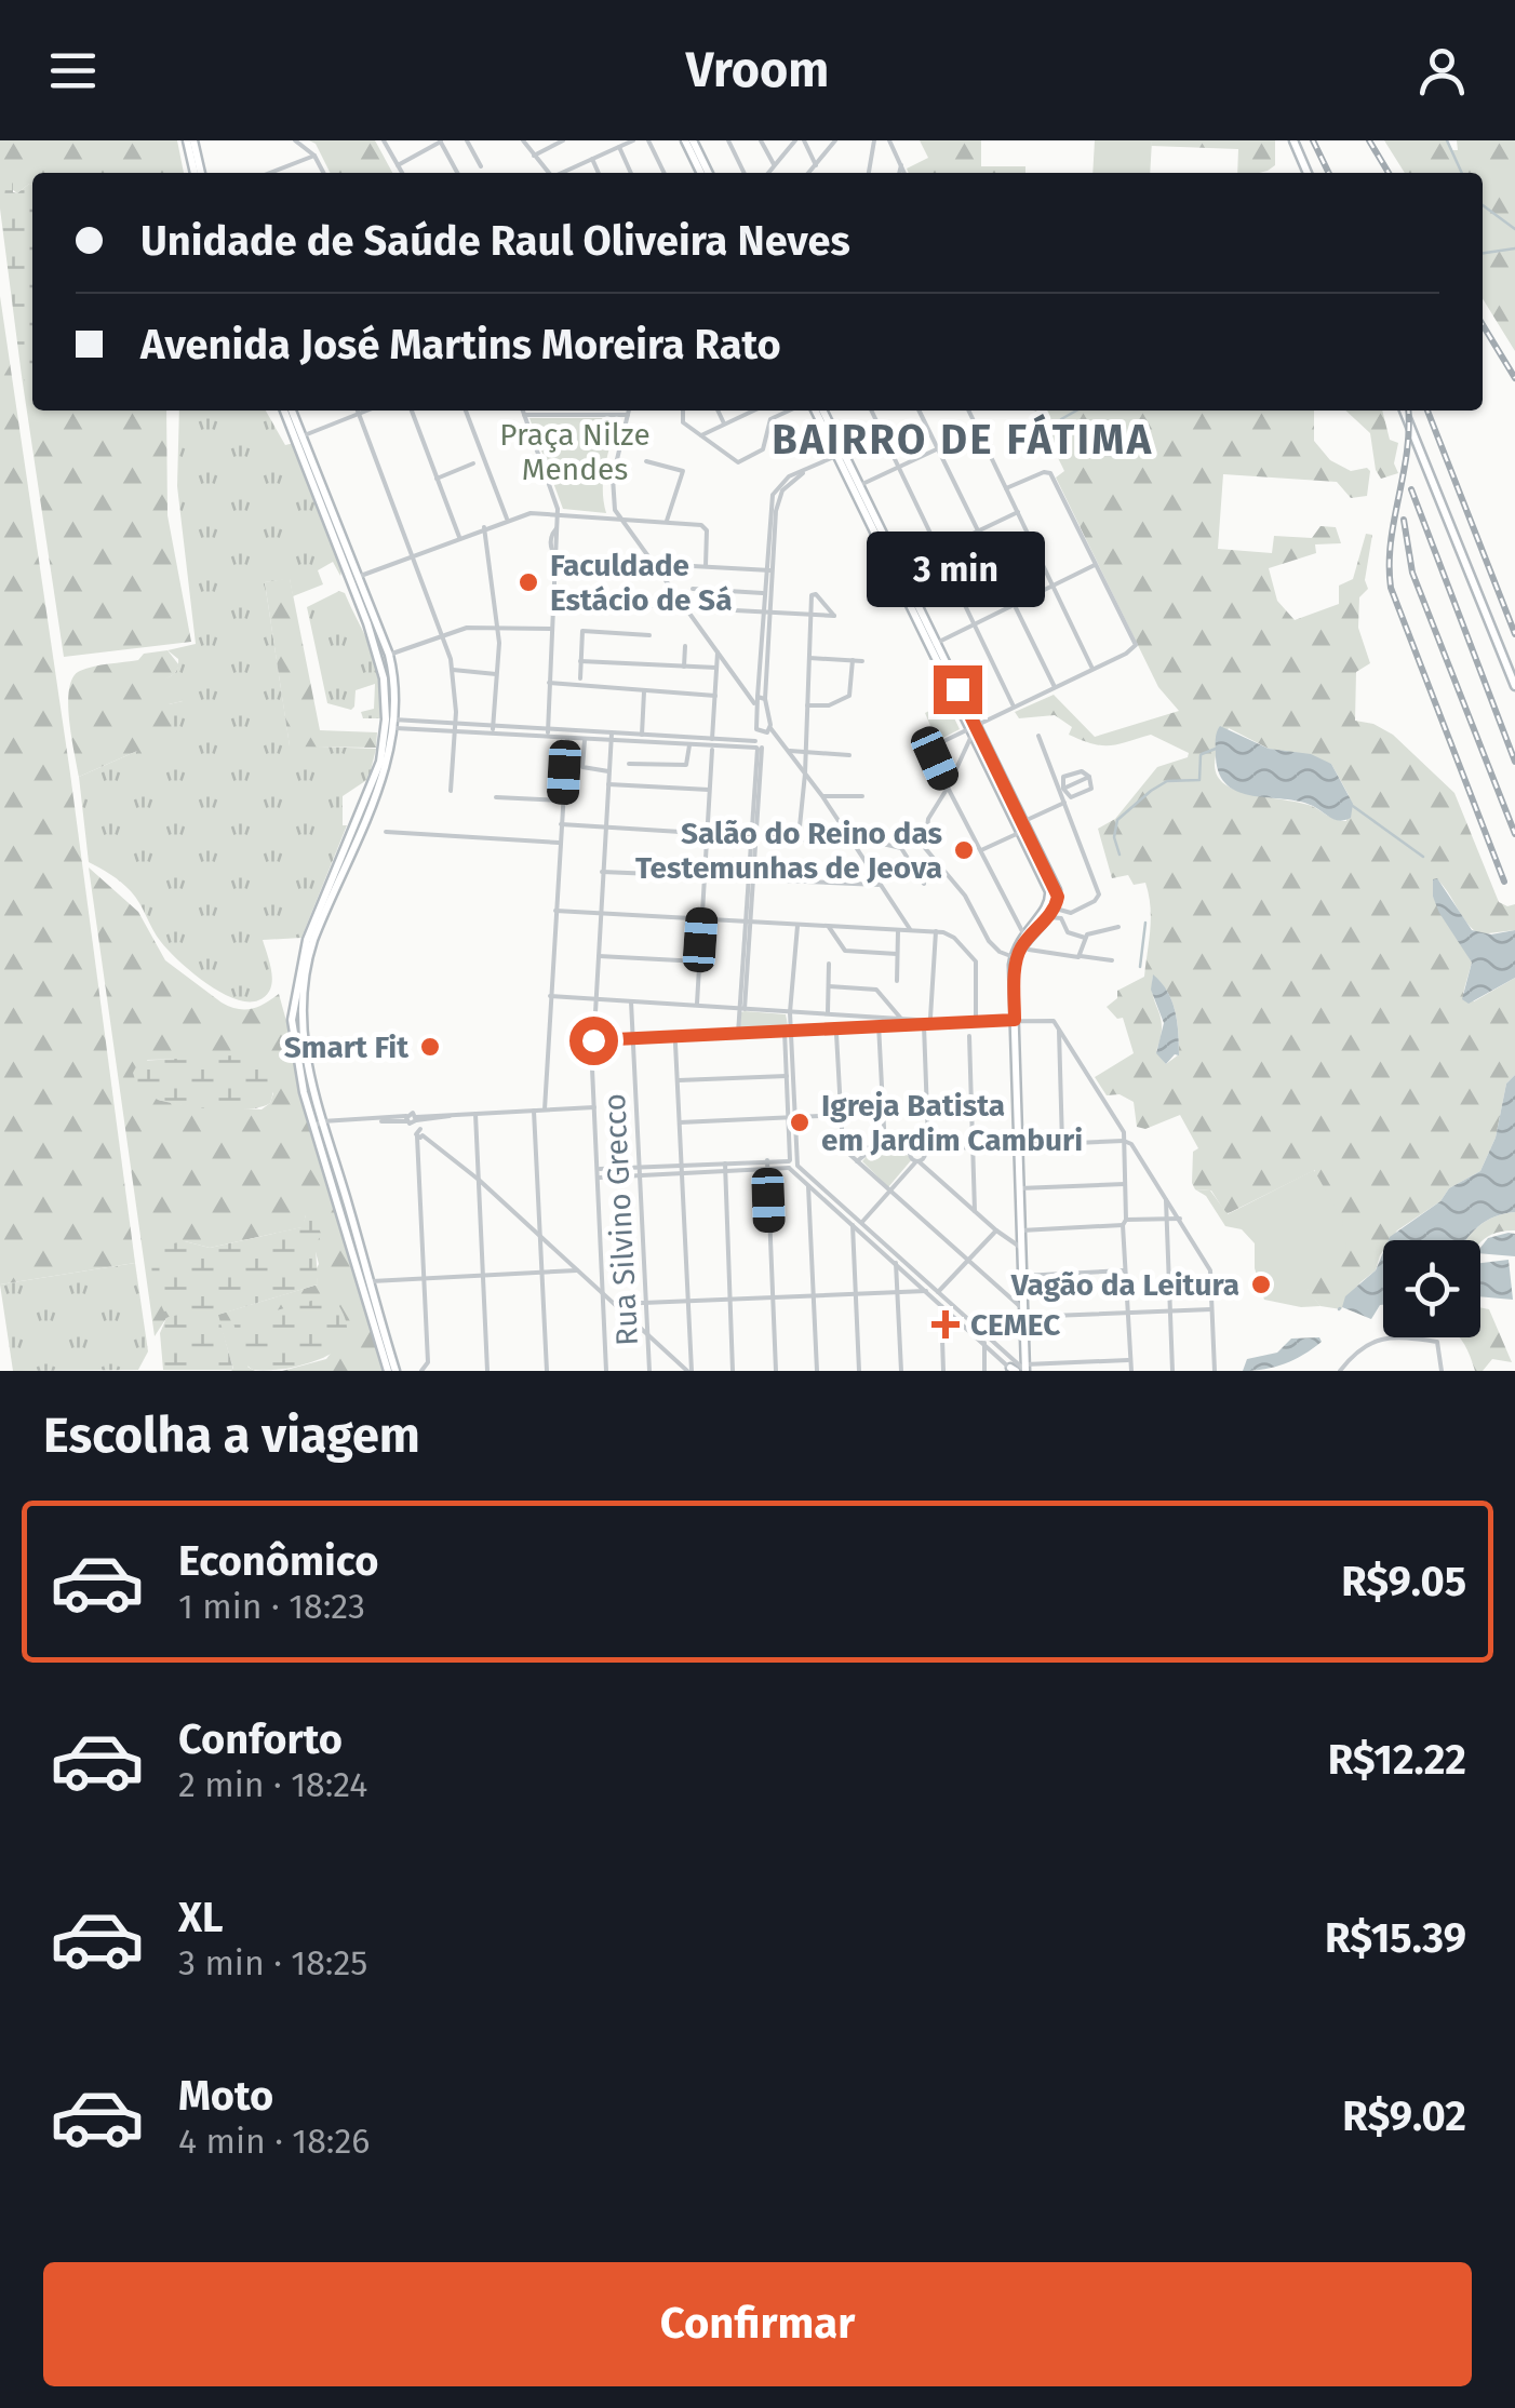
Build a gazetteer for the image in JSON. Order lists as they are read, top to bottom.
{
  "streets": {
    "street": ["Rua Silvino Grecco"]
  },
  "districts": ["BAIRRO DE FÁTIMA"],
  "parks": ["Praça Nilze Mendes"],
  "places": {
    "other": [
      "Faculdade Estácio de Sá",
      "Salão do Reino das Testemunhas de Jeova",
      "Smart Fit",
      "Igreja Batista em Jardim Camburi",
      "Vagão da Leitura"
    ],
    "health": ["CEMEC"]
  },
  "page": {
    "header": "Vroom",
    "banner": ["Unidade de Saúde Raul Oliveira Neves", "Avenida José Martins Moreira Rato"],
    "bubble": "3 min",
    "heading": "Escolha a viagem",
    "list": [
      {
        "name": "Econômico",
        "note": "1 min · 18:23",
        "value": "R$9.05"
      },
      {
        "name": "Conforto",
        "note": "2 min · 18:24",
        "value": "R$12.22"
      },
      {
        "name": "XL",
        "note": "3 min · 18:25",
        "value": "R$15.39"
      },
      {
        "name": "Moto",
        "note": "4 min · 18:26",
        "value": "R$9.02"
      }
    ],
    "buttons": "Confirmar"
  }
}
